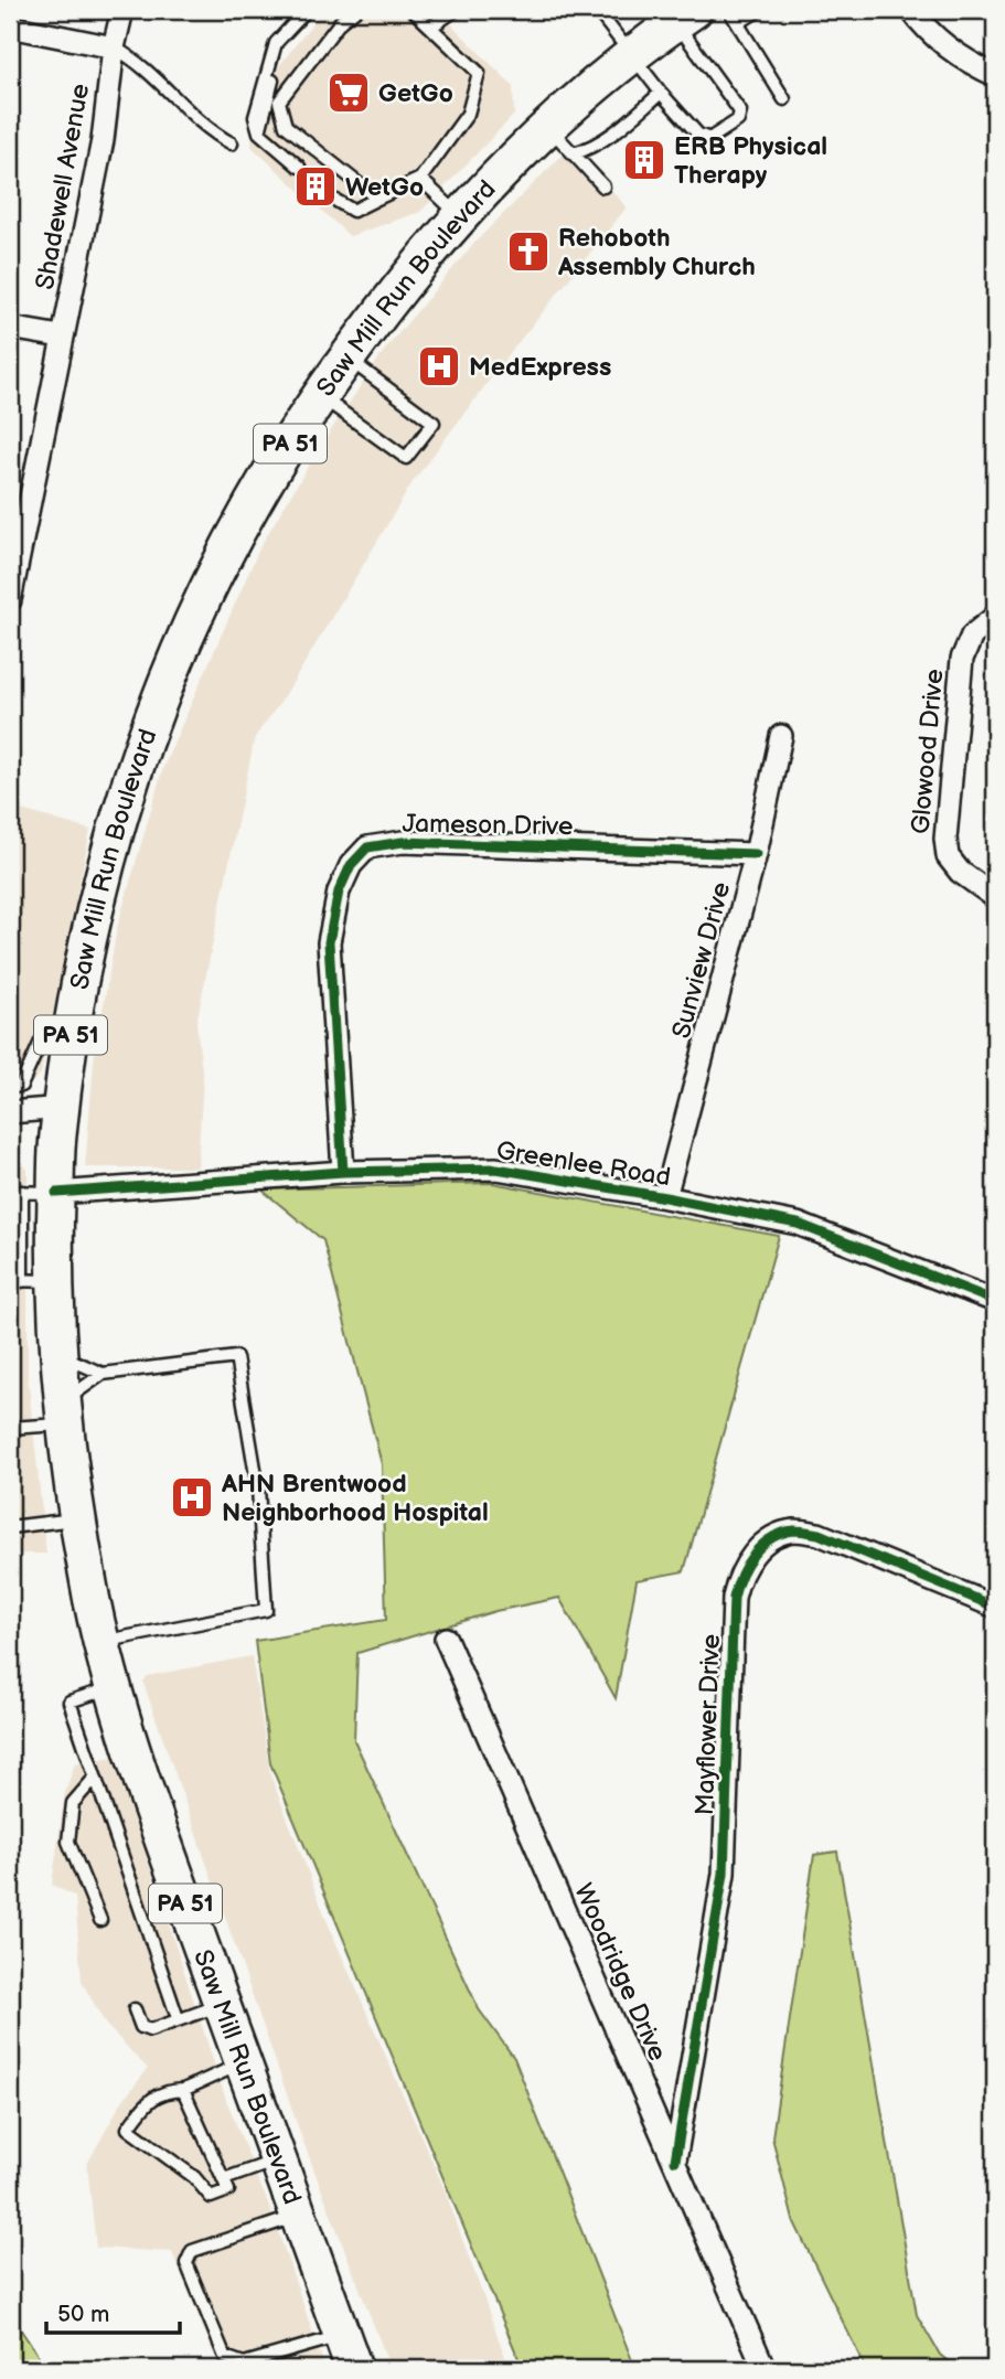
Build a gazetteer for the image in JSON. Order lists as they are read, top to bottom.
{
  "streets": {
    "highway": ["Saw Mill Run Boulevard", "PA 51"],
    "street": [
      "Shadewell Avenue",
      "Glowood Drive",
      "Jameson Drive",
      "Sunview Drive",
      "Greenlee Road",
      "Mayflower Drive",
      "Woodridge Drive"
    ]
  },
  "crossings": [
    ["Saw Mill Run Boulevard", "Greenlee Road"],
    ["Jameson Drive", "Sunview Drive"],
    ["Jameson Drive", "Greenlee Road"],
    ["Sunview Drive", "Greenlee Road"],
    ["Mayflower Drive", "Woodridge Drive"]
  ],
  "places": {
    "supermarket": ["GetGo"],
    "building": ["ERB Physical Therapy", "WetGo"],
    "church": ["Rehoboth Assembly Church"],
    "hospital": ["MedExpress", "AHN Brentwood Neighborhood Hospital"]
  },
  "scale_bar": "50 m"
}
